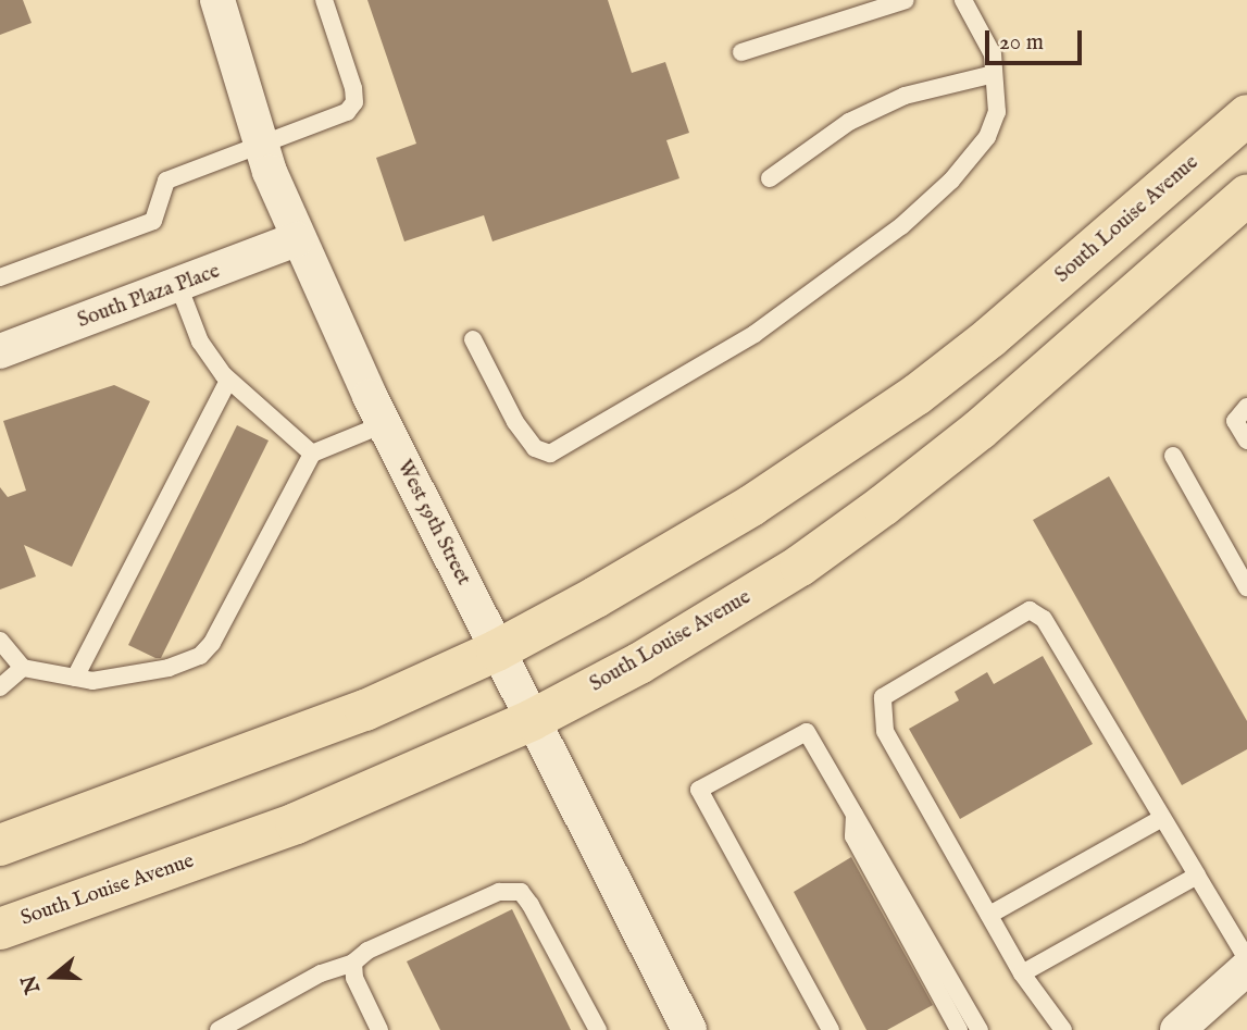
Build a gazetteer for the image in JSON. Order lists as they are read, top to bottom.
{
  "streets": {
    "main road": ["South Louise Avenue"],
    "street": ["South Plaza Place", "West 59th Street"]
  },
  "crossings": [
    ["South Louise Avenue", "West 59th Street"],
    ["South Plaza Place", "West 59th Street"]
  ],
  "scale_bar": "20 m",
  "north": "left"
}
